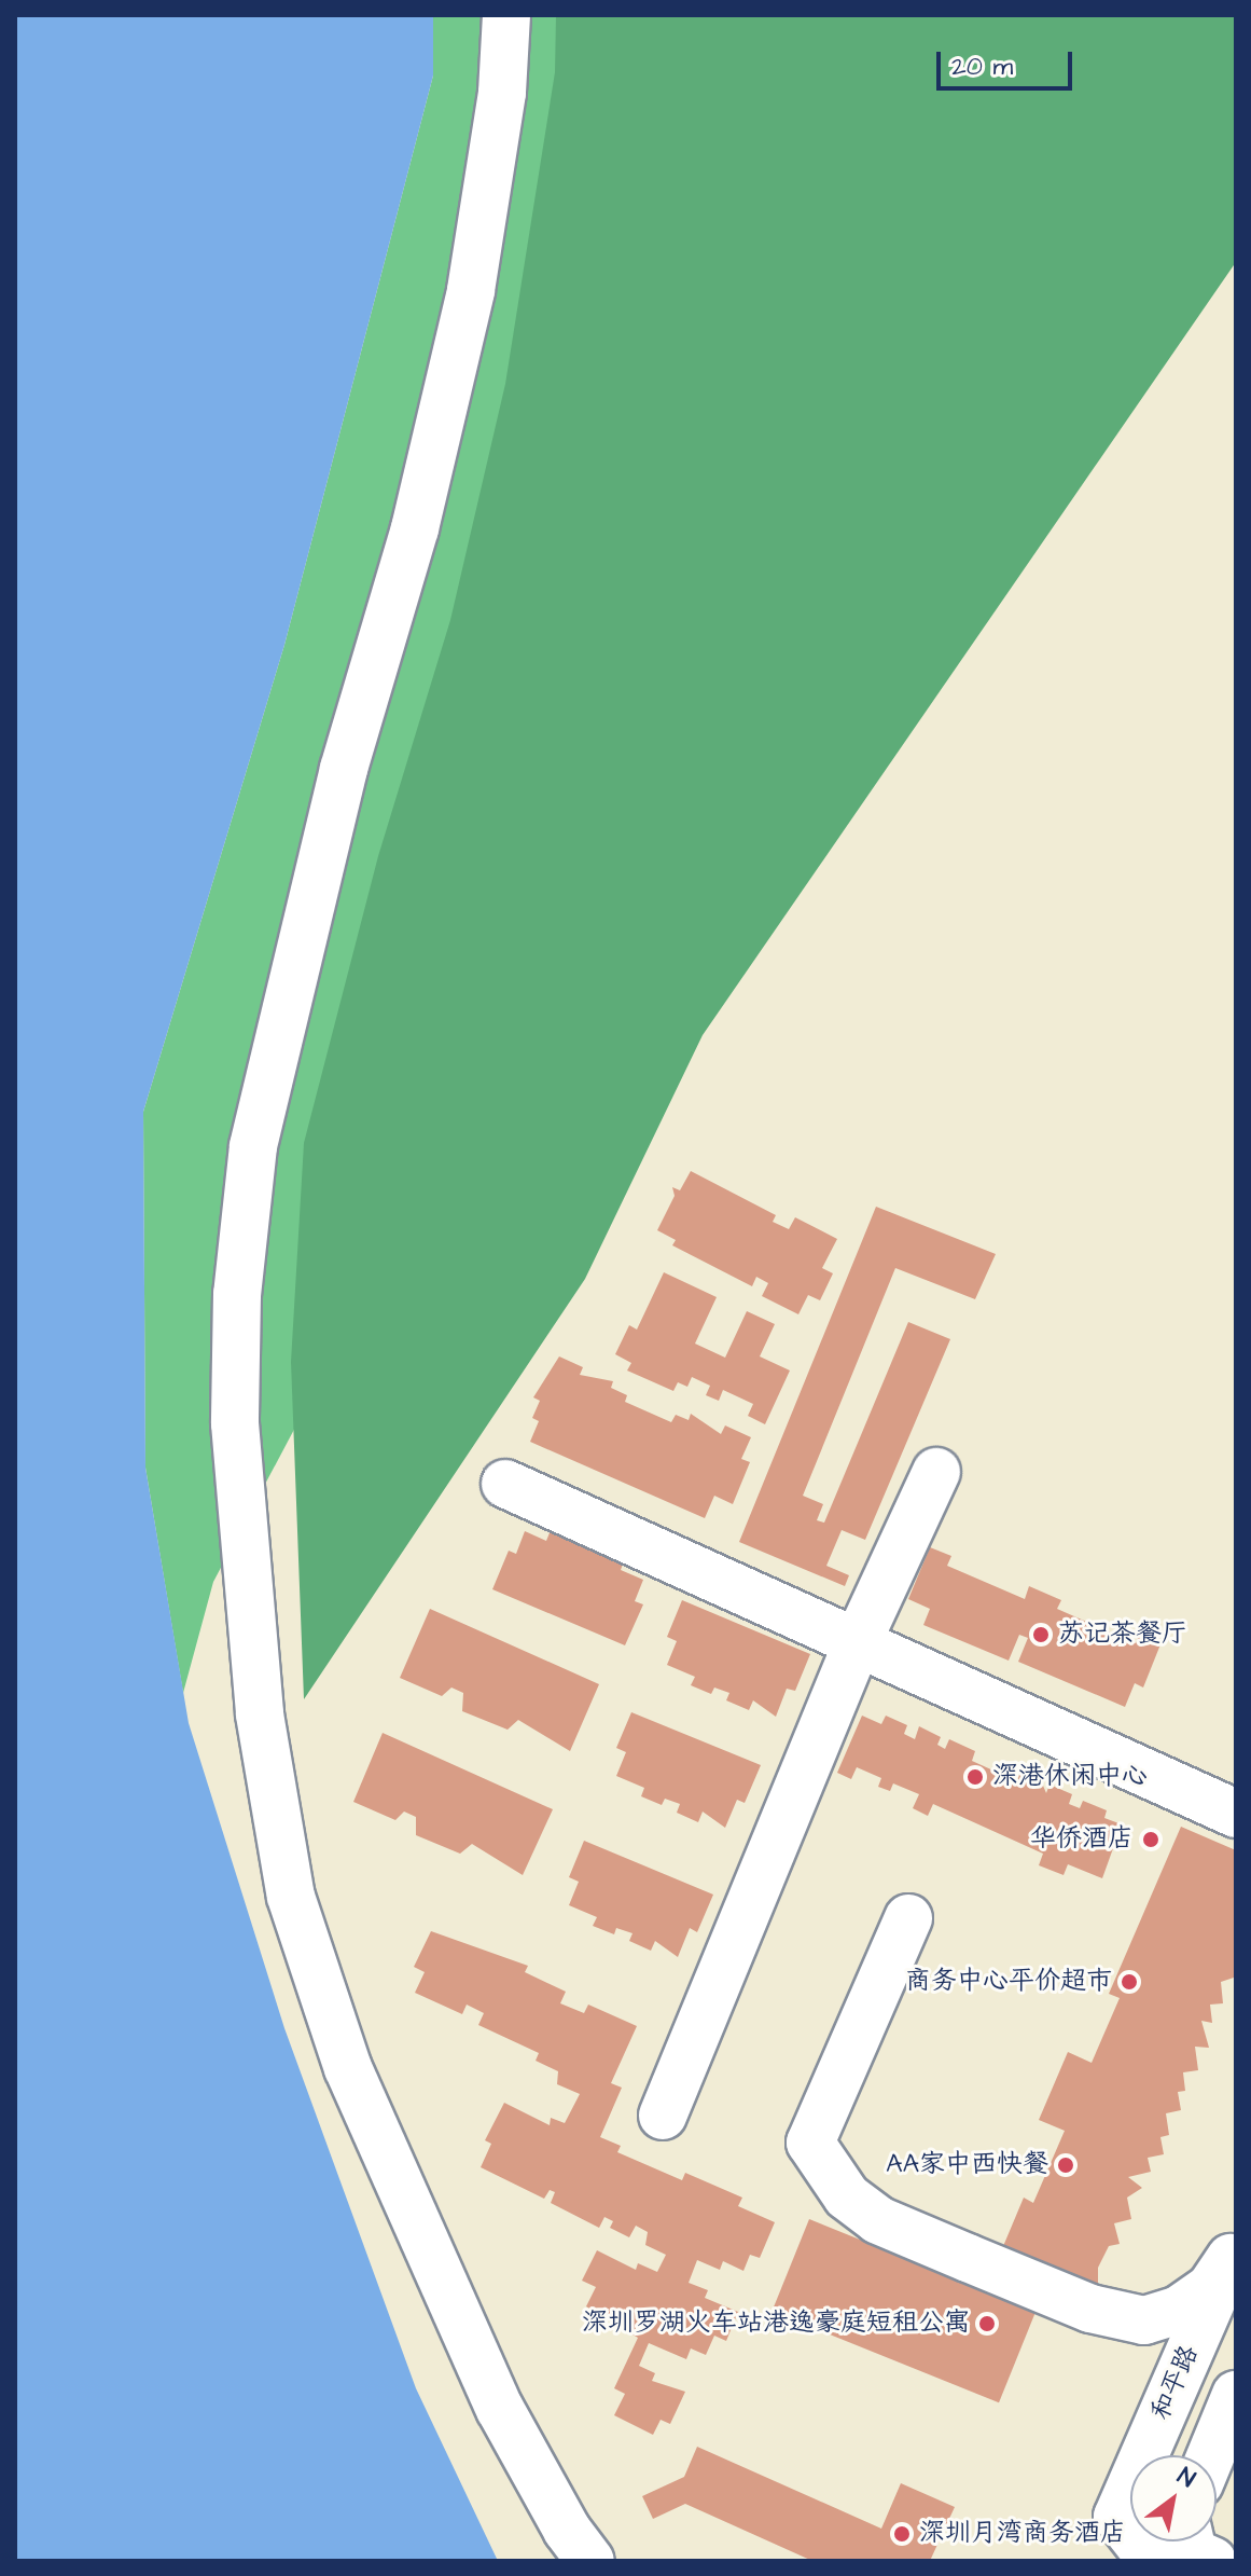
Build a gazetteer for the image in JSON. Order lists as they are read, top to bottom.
{
  "streets": {
    "street": ["和平路"]
  },
  "places": [
    "苏记茶餐厅",
    "深港休闲中心",
    "华侨酒店",
    "商务中心平价超市",
    "AA家中西快餐",
    "深圳罗湖火车站港逸豪庭短租公寓",
    "深圳月湾商务酒店"
  ],
  "scale_bar": "20 m",
  "north": "top right"
}
